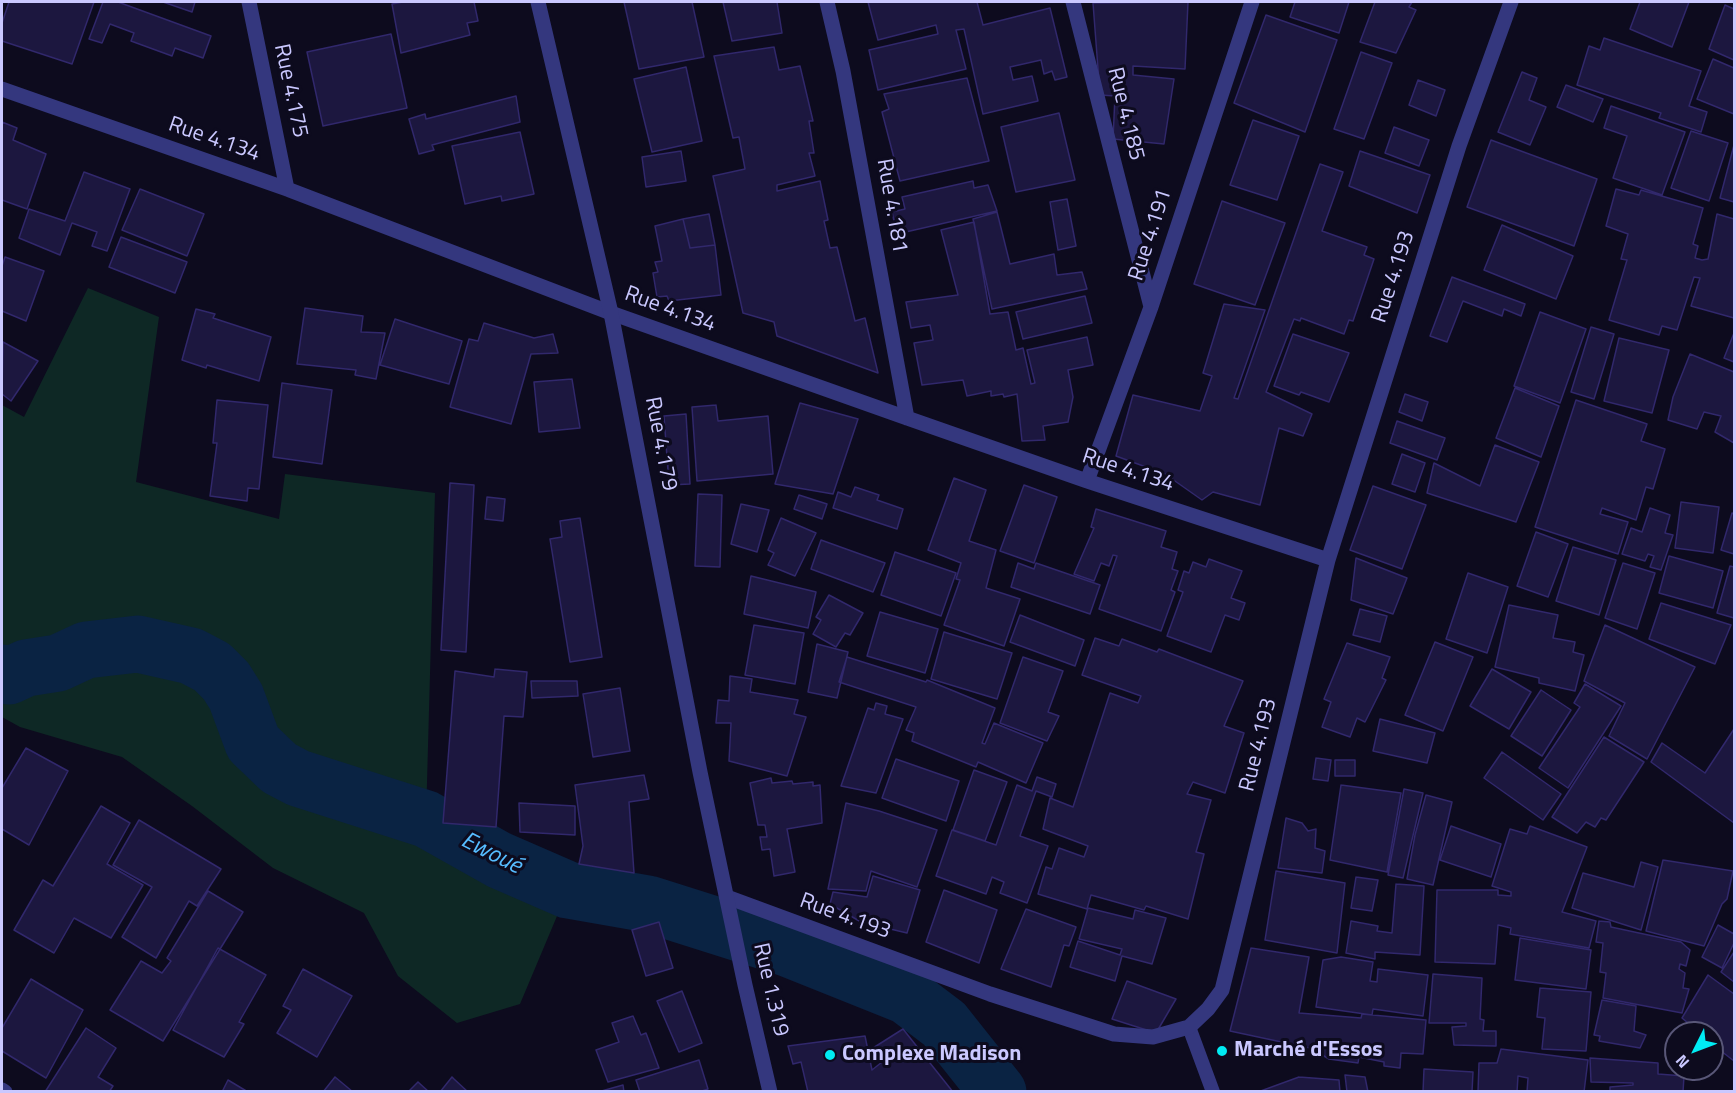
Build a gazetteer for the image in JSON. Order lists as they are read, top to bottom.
{
  "streets": {
    "street": [
      "Rue 4.175",
      "Rue 4.185",
      "Rue 4.134",
      "Rue 4.181",
      "Rue 4.191",
      "Rue 4.193",
      "Rue 4.179",
      "Rue 1.319"
    ]
  },
  "crossings": [
    ["Rue 4.175", "Rue 4.134"],
    ["Rue 4.185", "Rue 4.191"],
    ["Rue 4.134", "Rue 4.181"],
    ["Rue 4.134", "Rue 4.191"],
    ["Rue 4.134", "Rue 4.193"],
    ["Rue 4.134", "Rue 4.179"],
    ["Rue 4.193", "Rue 4.179"],
    ["Rue 4.193", "Rue 1.319"],
    ["Rue 4.179", "Rue 1.319"]
  ],
  "water": ["Ewoué"],
  "places": ["Marché d'Essos", "Complexe Madison"],
  "north": "bottom left"
}
